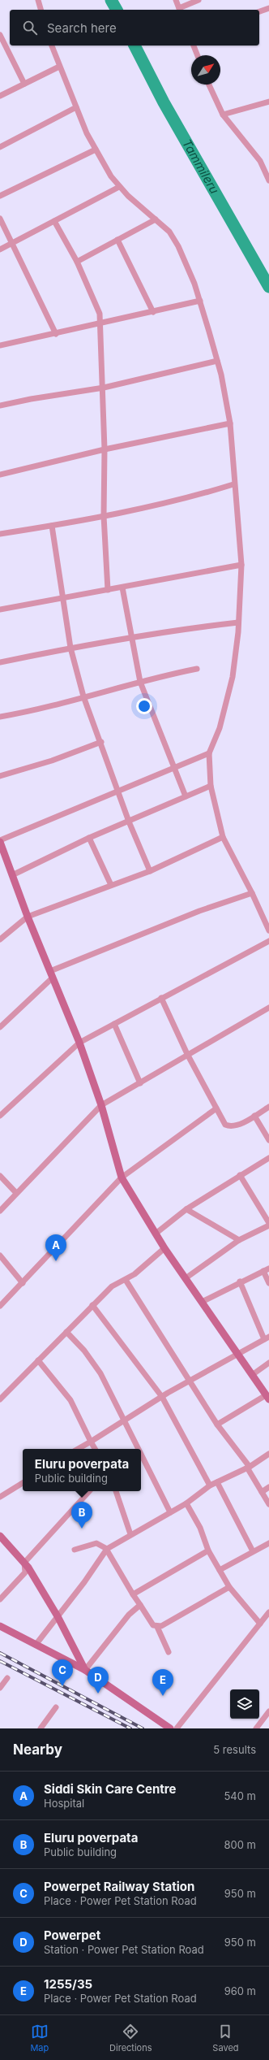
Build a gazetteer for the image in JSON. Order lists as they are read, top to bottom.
{
  "water": ["Tammileru"],
  "north": "top right",
  "page": {
    "search": "Search here",
    "pins": [
      "A",
      "B",
      "C",
      "D",
      "E"
    ],
    "popup": ["Eluru poverpata", "Public building"],
    "heading": ["Nearby", "5 results"],
    "list": [
      {
        "mark": "A",
        "name": "Siddi Skin Care Centre",
        "note": "Hospital",
        "value": "540 m"
      },
      {
        "mark": "B",
        "name": "Eluru poverpata",
        "note": "Public building",
        "value": "800 m"
      },
      {
        "mark": "C",
        "name": "Powerpet Railway Station",
        "note": "Place · Power Pet Station Road",
        "value": "950 m"
      },
      {
        "mark": "D",
        "name": "Powerpet",
        "note": "Station · Power Pet Station Road",
        "value": "950 m"
      },
      {
        "mark": "E",
        "name": "1255/35",
        "note": "Place · Power Pet Station Road",
        "value": "960 m"
      }
    ],
    "nav": ["Map", "Directions", "Saved"]
  }
}
